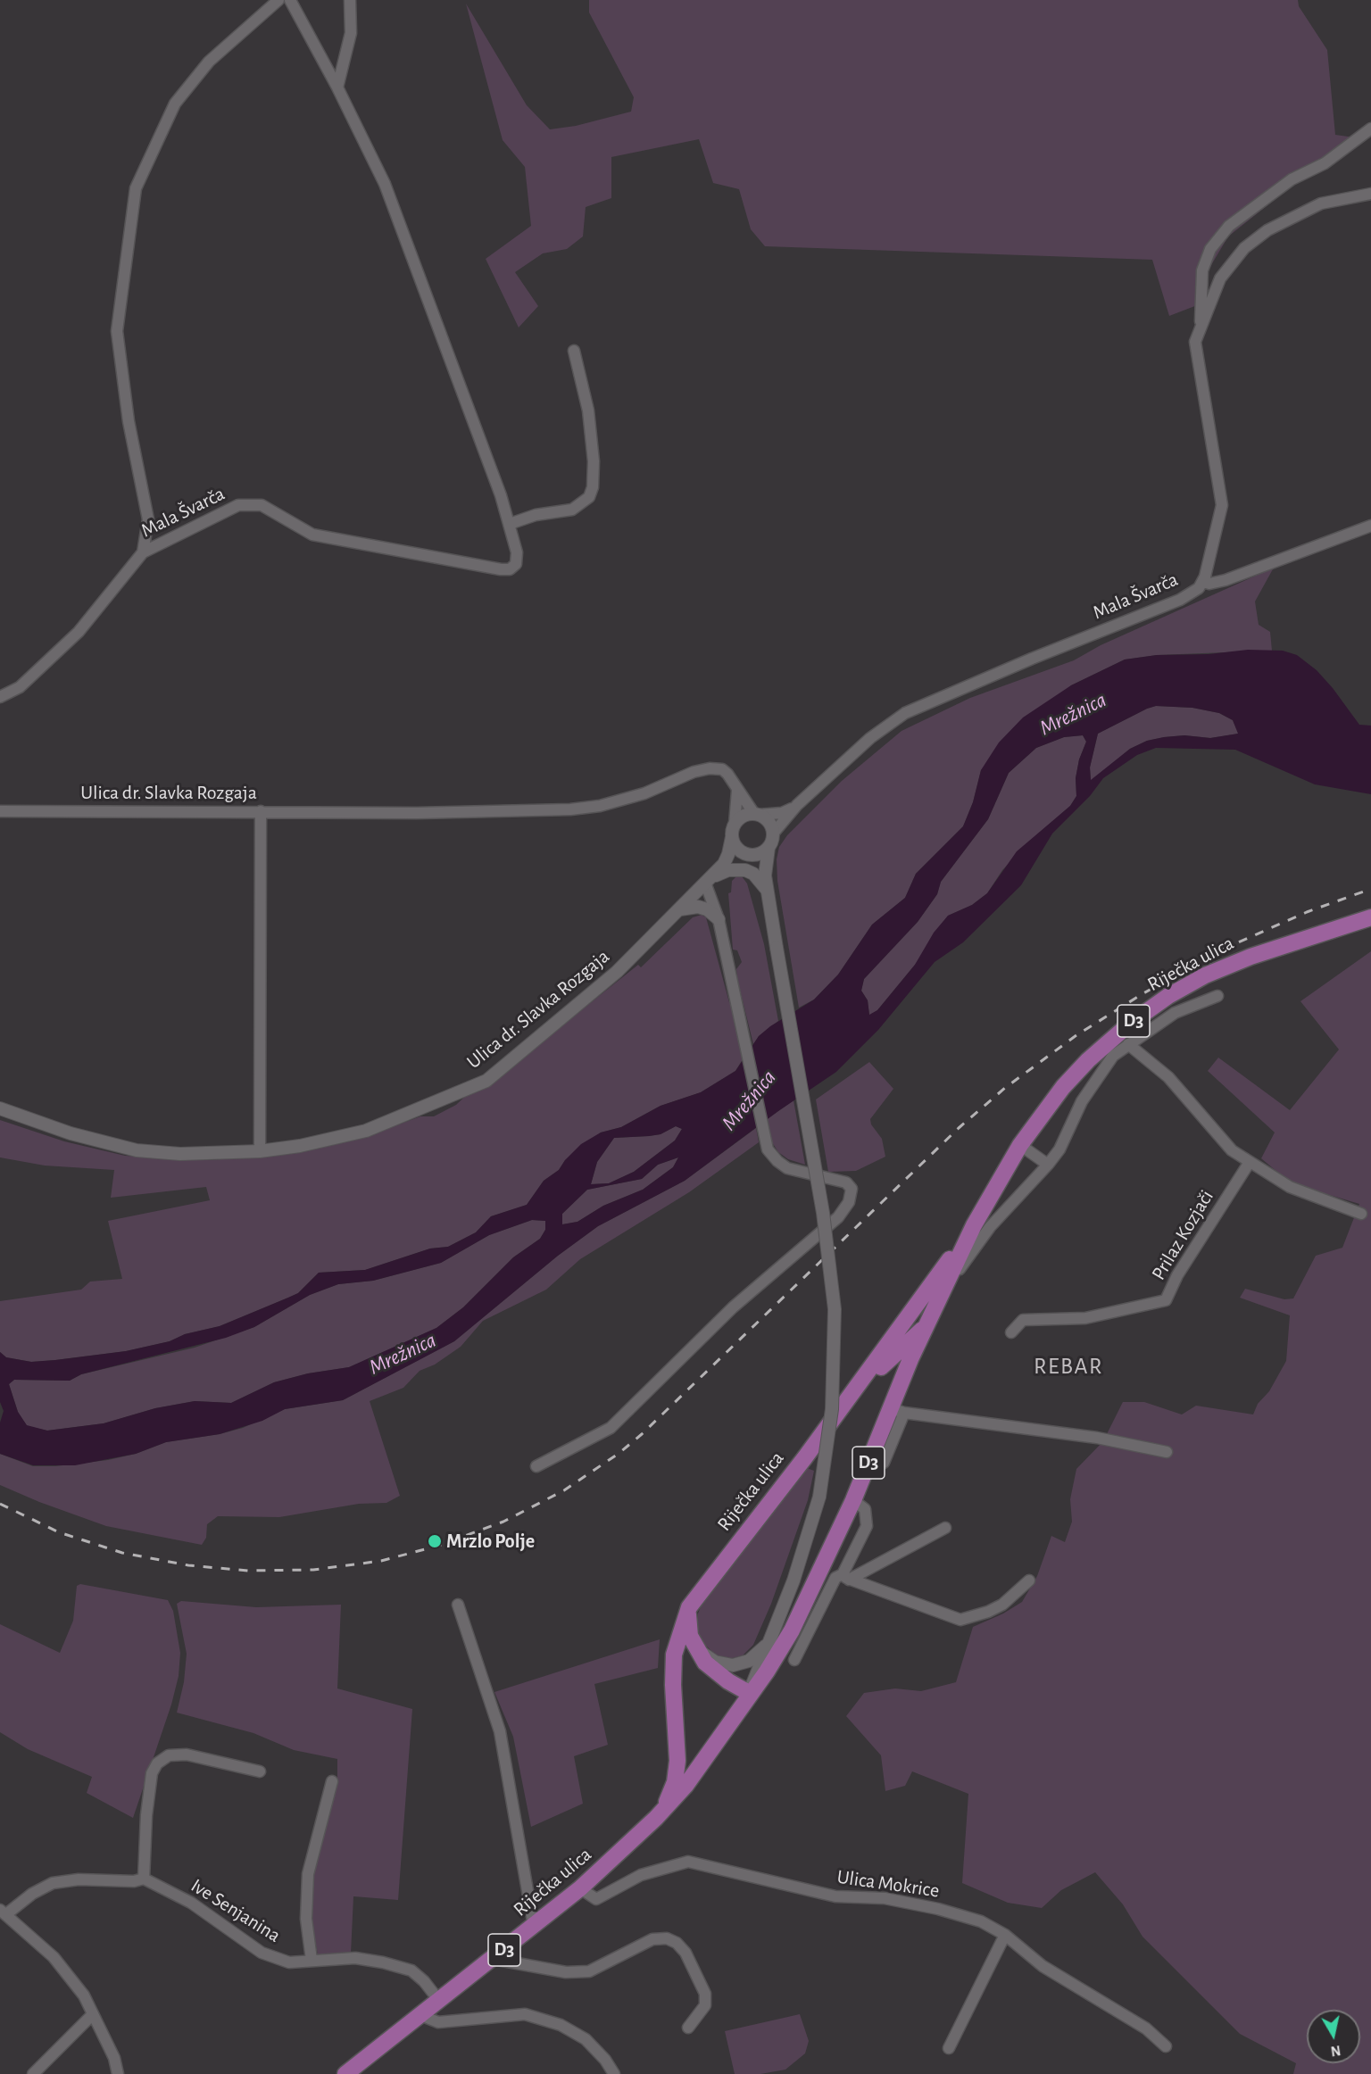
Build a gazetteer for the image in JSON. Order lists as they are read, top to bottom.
{
  "streets": {
    "main road": ["Riječka ulica", "D3"],
    "street": [
      "Mala Švarča",
      "Ulica dr. Slavka Rozgaja",
      "Prilaz Kozjači",
      "Ulica Mokrice",
      "Ive Senjanina"
    ]
  },
  "crossings": [
    ["Mala Švarča", "Ulica dr. Slavka Rozgaja"],
    ["Riječka ulica", "Ulica Mokrice"],
    ["Riječka ulica", "Ive Senjanina"]
  ],
  "districts": ["REBAR"],
  "water": ["Mrežnica"],
  "places": ["Mrzlo Polje"],
  "north": "bottom"
}
